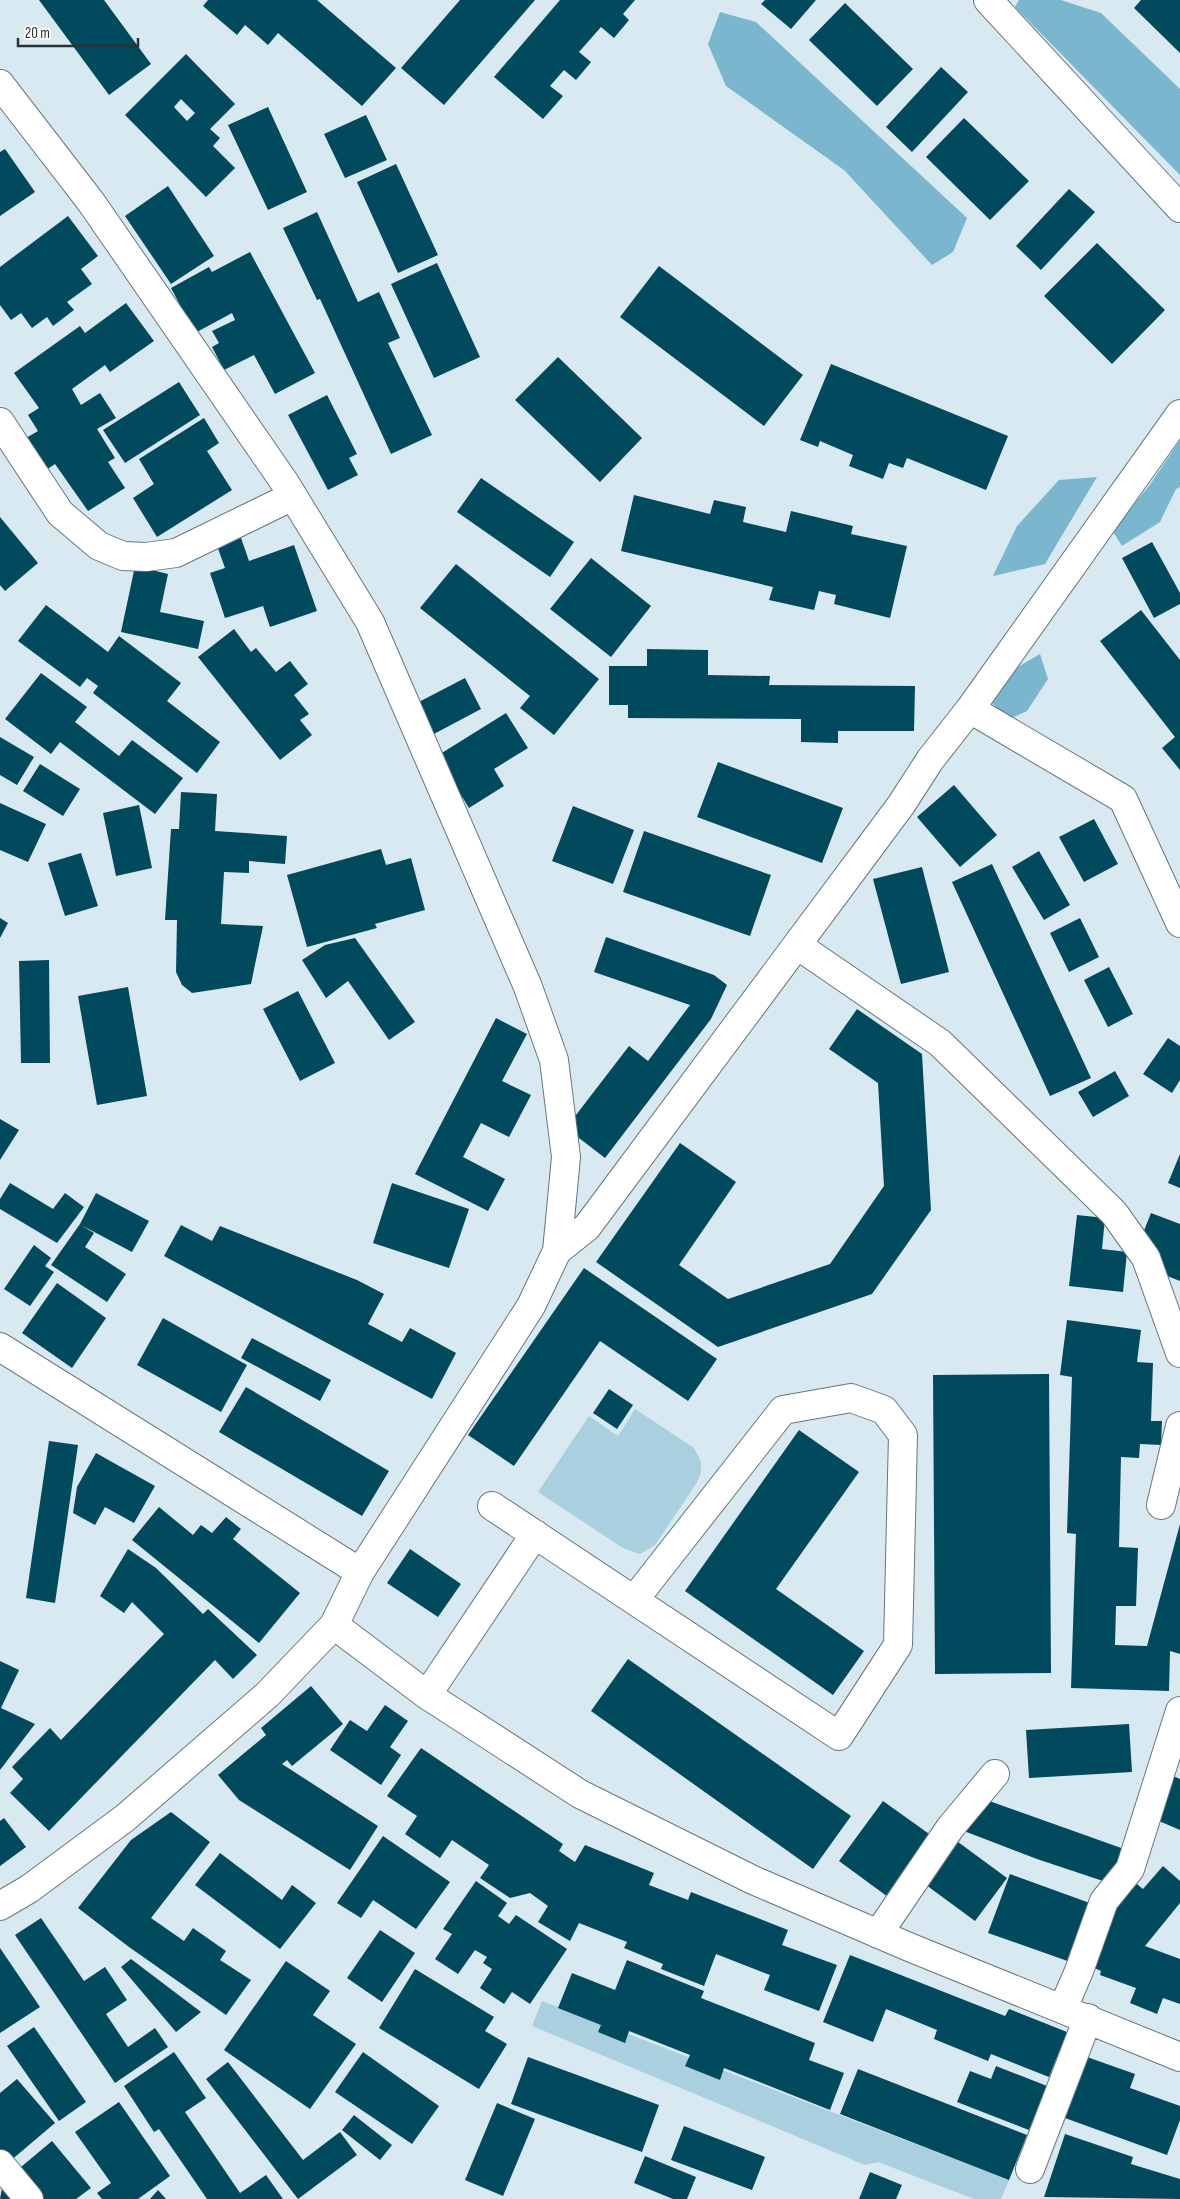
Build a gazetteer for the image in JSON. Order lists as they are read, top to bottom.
{
  "scale_bar": "20 m"
}
